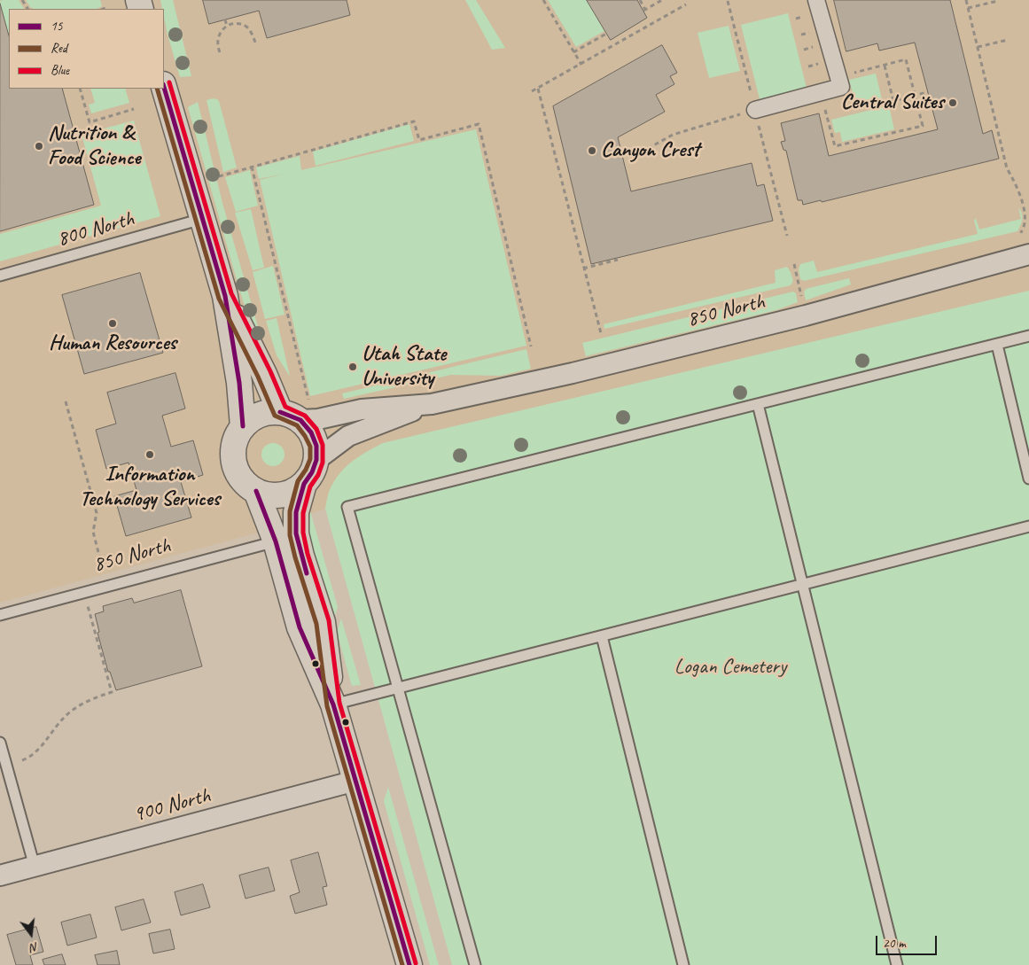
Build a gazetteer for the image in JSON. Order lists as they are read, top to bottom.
{
  "streets": {
    "street": ["850 North", "900 North"],
    "lane": ["800 North"]
  },
  "parks": ["Logan Cemetery"],
  "places": [
    "Central Suites",
    "Nutrition & Food Science",
    "Canyon Crest",
    "Human Resources",
    "Utah State University",
    "Information Technology Services"
  ],
  "lines": ["transit line Blue", "transit line 15", "transit line Red"],
  "legend": ["15", "Red", "Blue"],
  "scale_bar": "20 m",
  "north": "bottom"
}
